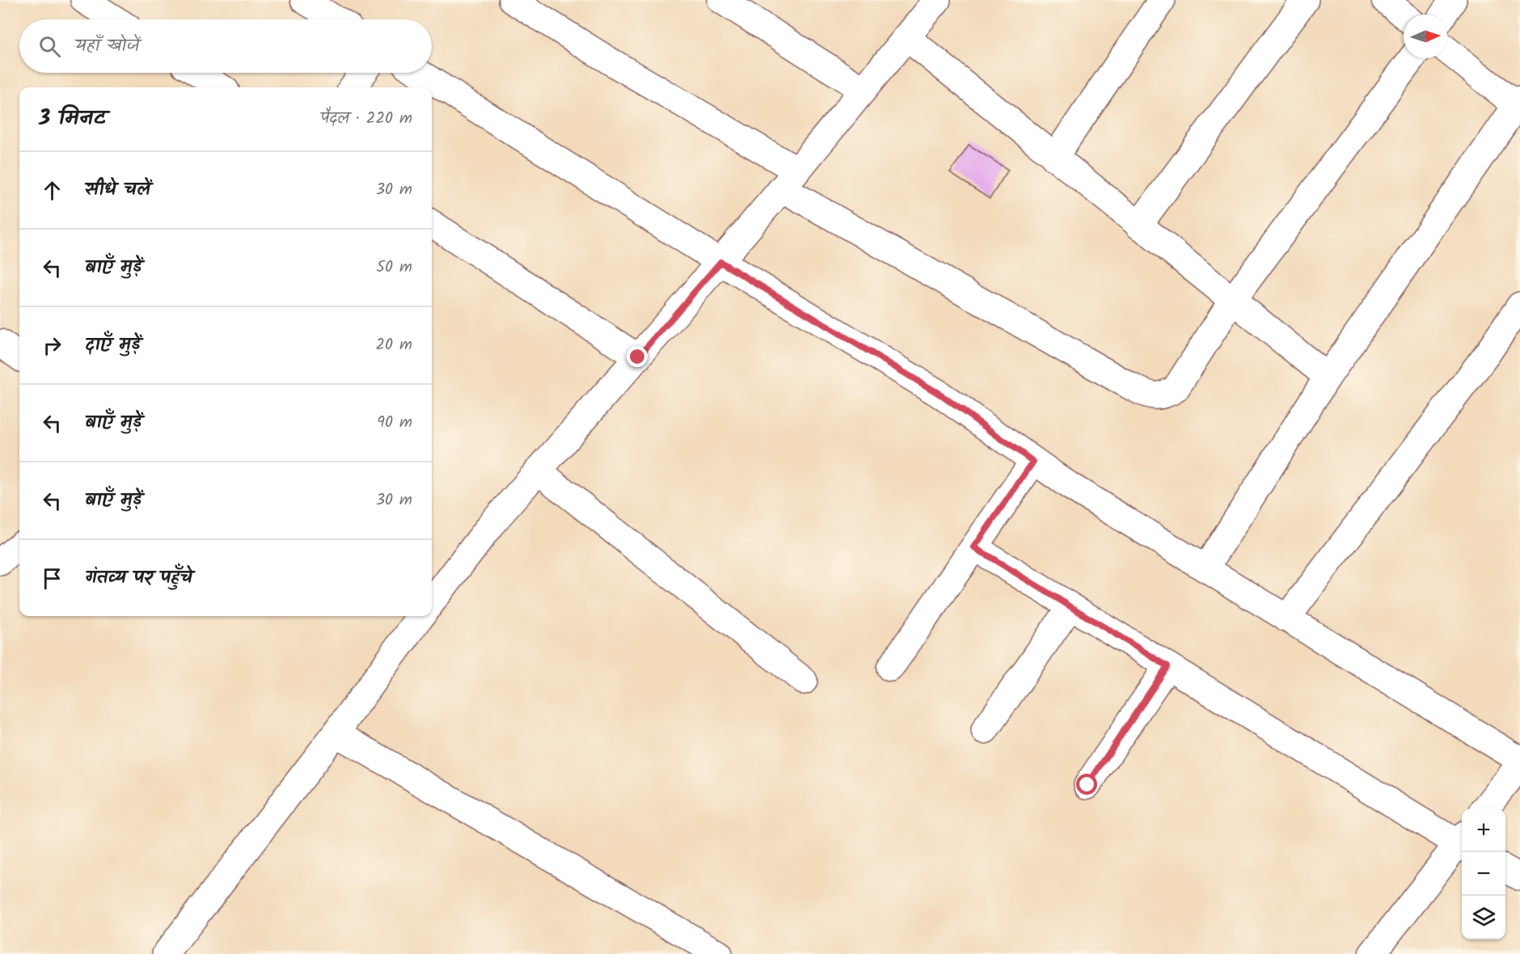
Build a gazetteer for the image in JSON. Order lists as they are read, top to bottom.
{
  "north": "right",
  "page": {
    "search": "यहाँ खोजें",
    "heading": ["3 मिनट", "पैदल · 220 m"],
    "list": [
      ["सीधे चलें", "30 m"],
      ["बाएँ मुड़ें", "50 m"],
      ["दाएँ मुड़ें", "20 m"],
      ["बाएँ मुड़ें", "90 m"],
      ["बाएँ मुड़ें", "30 m"],
      "गंतव्य पर पहुँचे"
    ],
    "map_buttons": ["+", "−"]
  }
}
